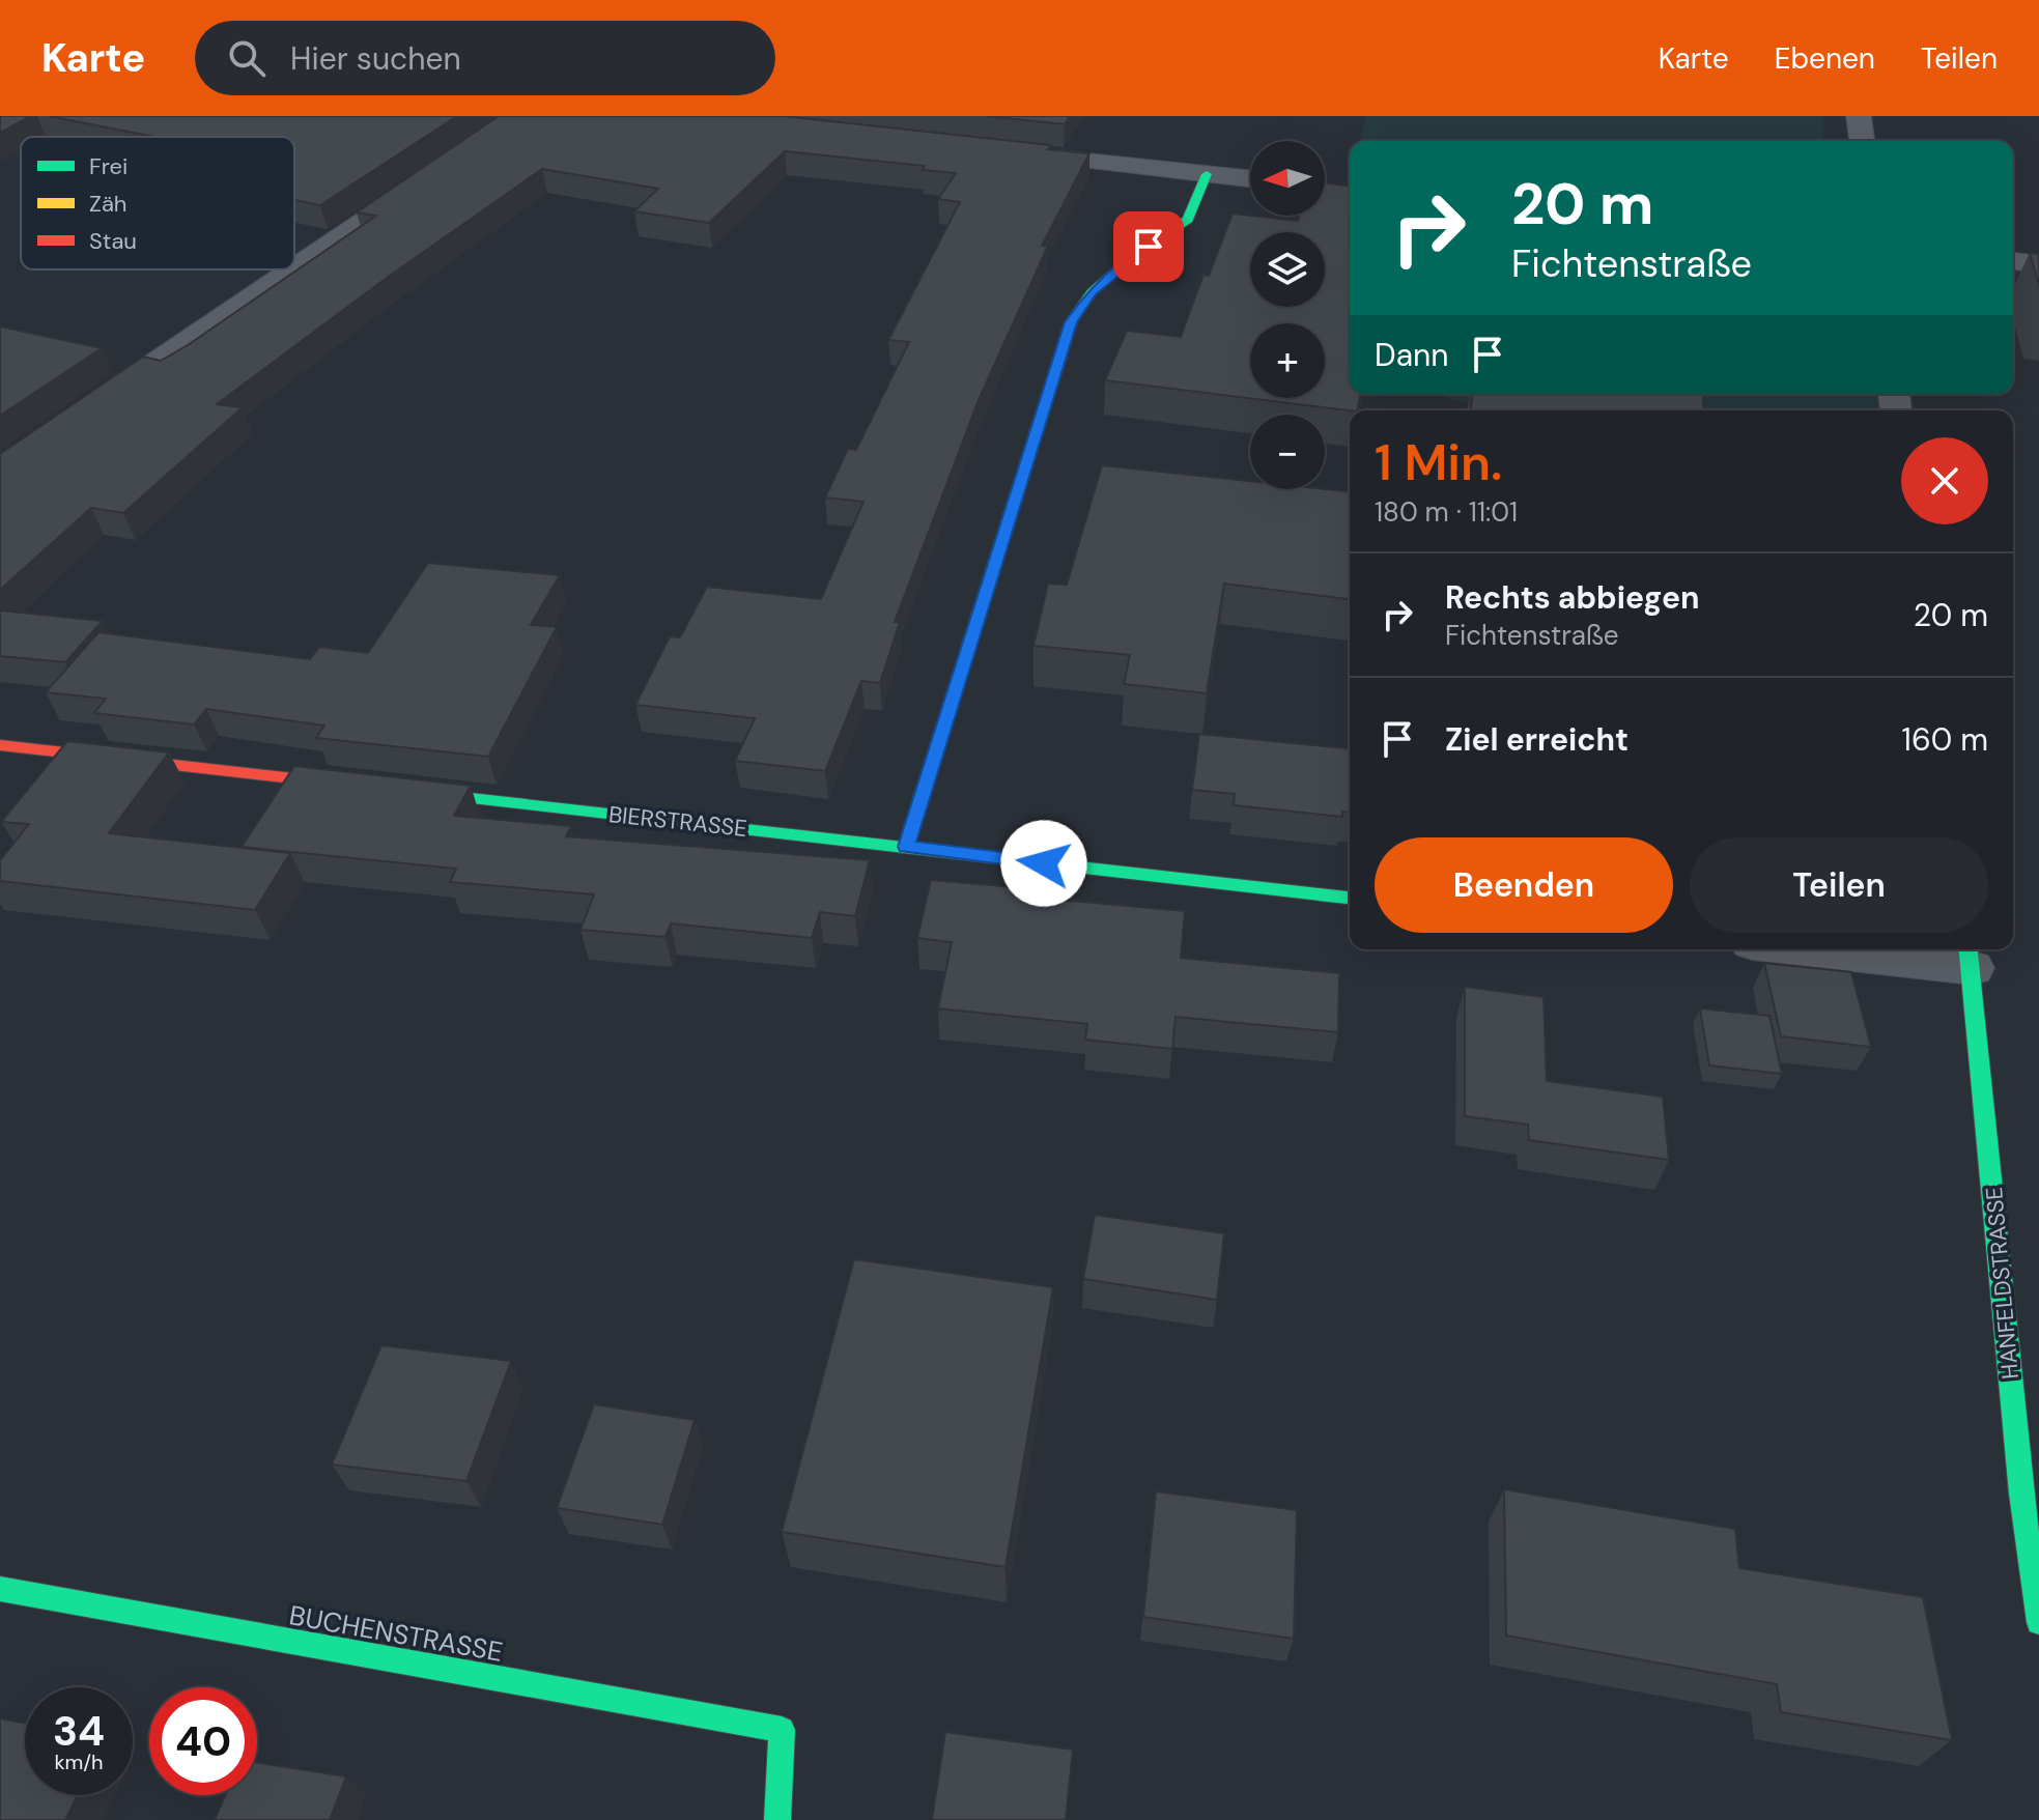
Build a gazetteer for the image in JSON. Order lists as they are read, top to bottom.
{
  "streets": {
    "street": ["BIERSTRASSE", "HANFELDSTRASSE", "BUCHENSTRASSE"]
  },
  "legend": ["Frei", "Zäh", "Stau"],
  "north": "left",
  "page": {
    "header": "Karte",
    "search": "Hier suchen",
    "nav": ["Karte", "Ebenen", "Teilen"],
    "map_buttons": ["+", "−"],
    "turn": ["20 m", "Fichtenstraße"],
    "then": "Dann",
    "heading": ["1 Min.", "180 m · 11:01"],
    "list": [
      {
        "name": "Rechts abbiegen",
        "note": "Fichtenstraße",
        "value": "20 m"
      },
      {
        "name": "Ziel erreicht",
        "value": "160 m"
      }
    ],
    "buttons": ["Beenden", "Teilen"],
    "speed": "34 km/h",
    "limit": "40"
  }
}
